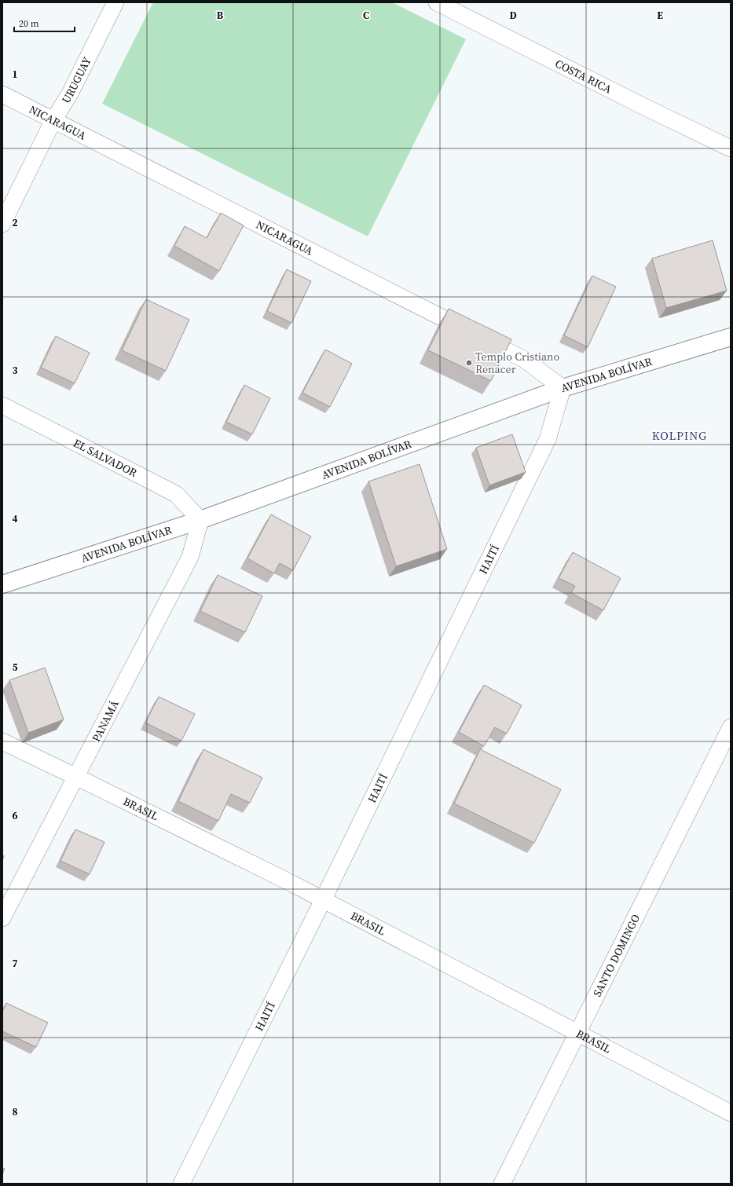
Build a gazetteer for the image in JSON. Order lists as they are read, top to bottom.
{
  "streets": {
    "main road": ["AVENIDA BOLÍVAR"],
    "street": [
      "COSTA RICA",
      "URUGUAY",
      "NICARAGUA",
      "EL SALVADOR",
      "HAITÍ",
      "PANAMÁ",
      "BRASIL",
      "SANTO DOMINGO"
    ]
  },
  "crossings": [
    ["URUGUAY", "NICARAGUA"],
    ["NICARAGUA", "AVENIDA BOLÍVAR"],
    ["NICARAGUA", "HAITÍ"],
    ["AVENIDA BOLÍVAR", "EL SALVADOR"],
    ["AVENIDA BOLÍVAR", "HAITÍ"],
    ["AVENIDA BOLÍVAR", "PANAMÁ"],
    ["EL SALVADOR", "PANAMÁ"],
    ["HAITÍ", "BRASIL"],
    ["PANAMÁ", "BRASIL"],
    ["BRASIL", "SANTO DOMINGO"]
  ],
  "districts": ["KOLPING"],
  "places": ["Templo Cristiano Renacer"],
  "scale_bar": "20 m",
  "grid": {
    "columns": [
      "B",
      "C",
      "D",
      "E"
    ],
    "rows": [
      "1",
      "2",
      "3",
      "4",
      "5",
      "6",
      "7",
      "8"
    ]
  }
}
